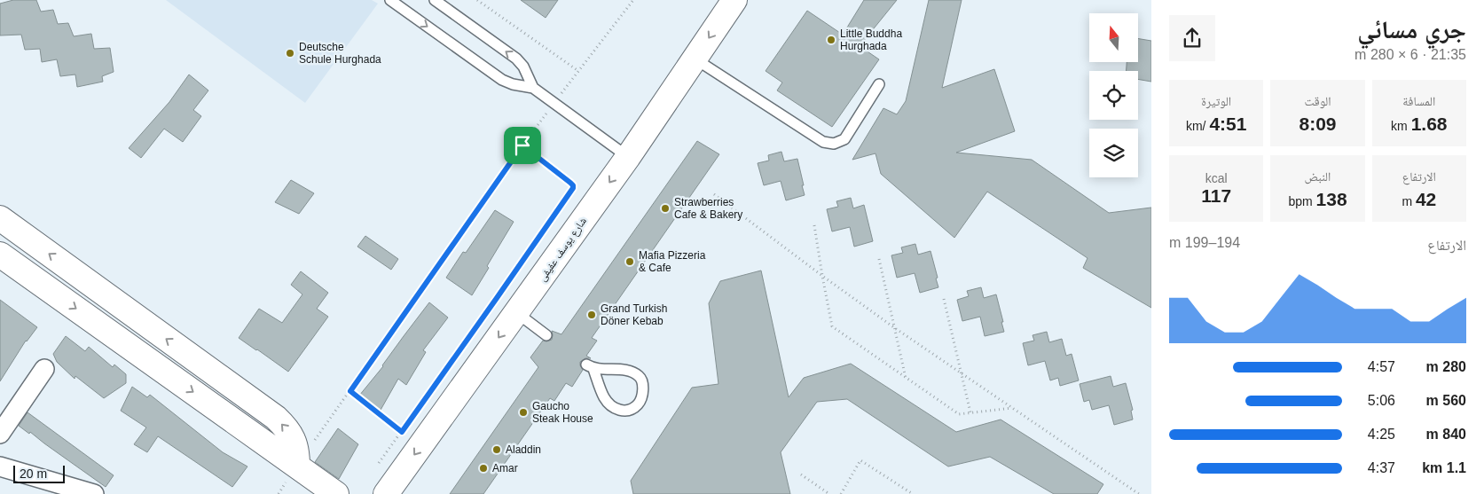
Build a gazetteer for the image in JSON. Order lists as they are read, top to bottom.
{
  "streets": {
    "street": ["شارع يوسف عفيفى"]
  },
  "one_way": ["شارع يوسف عفيفى"],
  "places": [
    "Little Buddha Hurghada",
    "Deutsche Schule Hurghada",
    "Strawberries Cafe & Bakery",
    "Mafia Pizzeria & Cafe",
    "Grand Turkish Döner Kebab",
    "Gaucho Steak House",
    "Aladdin",
    "Amar"
  ],
  "scale_bar": "20 m",
  "north": "top",
  "page": {
    "heading": ["جري مسائي", "21:35 · 6 × 280 m"],
    "stats": [
      ["المسافة", "1.68 km"],
      ["الوقت", "8:09"],
      ["الوتيرة", "4:51 /km"],
      ["الارتفاع", "42 m"],
      ["النبض", "138 bpm"],
      ["kcal", "117"]
    ],
    "chart": ["الارتفاع", "194–199 m"],
    "list": [
      {
        "name": "280 m",
        "note": "4:57"
      },
      {
        "name": "560 m",
        "note": "5:06"
      },
      {
        "name": "840 m",
        "note": "4:25"
      },
      {
        "name": "1.1 km",
        "note": "4:37"
      }
    ],
    "scale": "20 m"
  }
}
